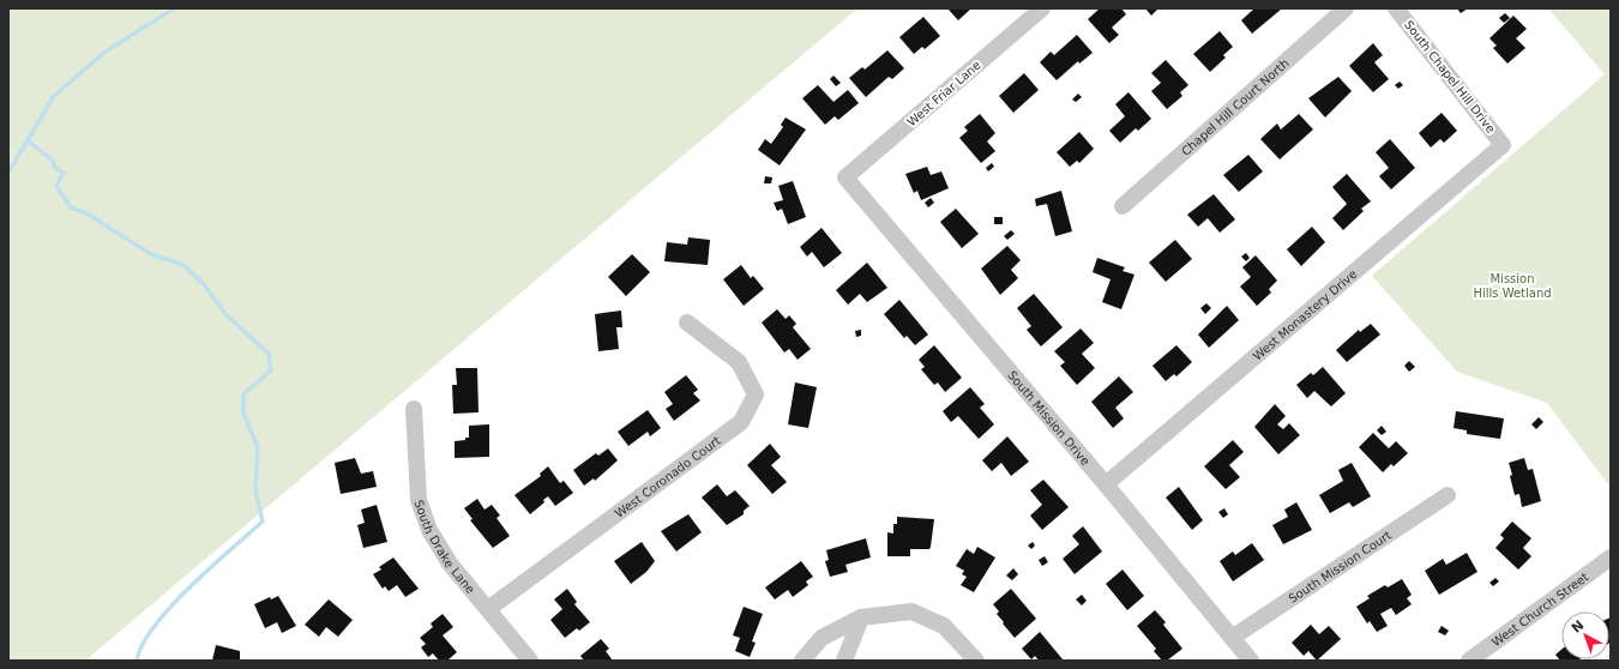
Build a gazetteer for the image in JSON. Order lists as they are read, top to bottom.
{
  "streets": {
    "street": [
      "South Chapel Hill Drive",
      "West Friar Lane",
      "Chapel Hill Court North",
      "West Monastery Drive",
      "South Mission Drive",
      "West Coronado Court",
      "South Drake Lane",
      "South Mission Court",
      "West Church Street"
    ]
  },
  "crossings": [
    ["South Chapel Hill Drive", "West Monastery Drive"],
    ["West Friar Lane", "South Mission Drive"],
    ["West Monastery Drive", "South Mission Drive"],
    ["South Mission Drive", "South Mission Court"],
    ["West Coronado Court", "South Drake Lane"]
  ],
  "parks": ["Mission Hills Wetland"],
  "north": "top left"
}
